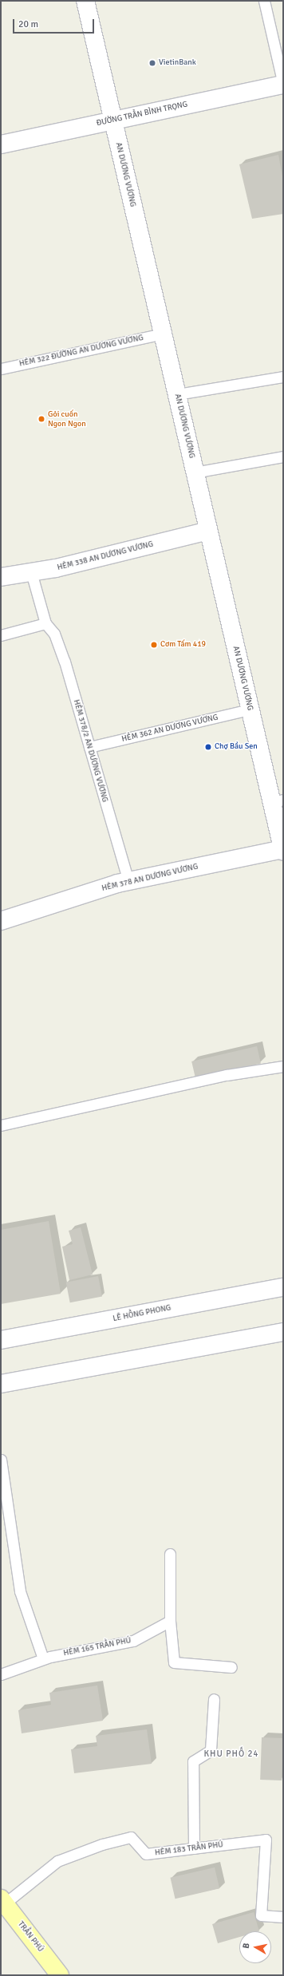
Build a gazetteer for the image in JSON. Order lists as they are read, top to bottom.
{
  "streets": {
    "main road": [
      "ĐƯỜNG TRẦN BÌNH TRỌNG",
      "AN DƯƠNG VƯƠNG",
      "HẺM 338 AN DƯƠNG VƯƠNG",
      "HẺM 378 AN DƯƠNG VƯƠNG",
      "LÊ HỒNG PHONG",
      "TRẦN PHÚ"
    ],
    "lane": [
      "HẺM 322 ĐƯỜNG AN DƯƠNG VƯƠNG",
      "HẺM 362 AN DƯƠNG VƯƠNG",
      "HẺM 378/2 AN DƯƠNG VƯƠNG",
      "HẺM 165 TRẦN PHÚ",
      "HẺM 183 TRẦN PHÚ"
    ]
  },
  "crossings": [
    ["ĐƯỜNG TRẦN BÌNH TRỌNG", "AN DƯƠNG VƯƠNG"],
    ["AN DƯƠNG VƯƠNG", "HẺM 322 ĐƯỜNG AN DƯƠNG VƯƠNG"],
    ["AN DƯƠNG VƯƠNG", "HẺM 338 AN DƯƠNG VƯƠNG"],
    ["AN DƯƠNG VƯƠNG", "HẺM 362 AN DƯƠNG VƯƠNG"],
    ["AN DƯƠNG VƯƠNG", "HẺM 378 AN DƯƠNG VƯƠNG"],
    ["HẺM 362 AN DƯƠNG VƯƠNG", "HẺM 378/2 AN DƯƠNG VƯƠNG"],
    ["HẺM 378/2 AN DƯƠNG VƯƠNG", "HẺM 378 AN DƯƠNG VƯƠNG"],
    ["HẺM 183 TRẦN PHÚ", "TRẦN PHÚ"]
  ],
  "districts": ["KHU PHỐ 24"],
  "places": [
    "VietinBank",
    "Gỏi cuốn Ngon Ngon",
    "Cơm Tấm 419",
    "Chợ Bầu Sen"
  ],
  "scale_bar": "20 m",
  "north": "left"
}
